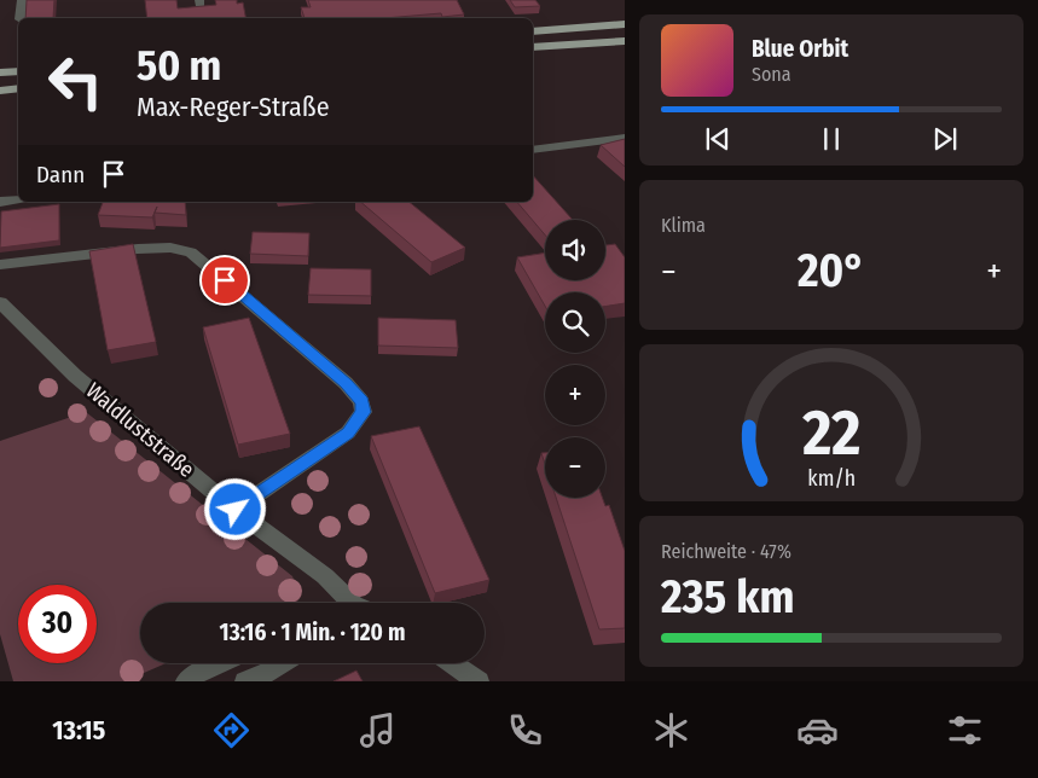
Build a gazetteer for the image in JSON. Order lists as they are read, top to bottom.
{
  "streets": {
    "street": ["Waldluststraße"]
  },
  "page": {
    "turn": ["50 m", "Max-Reger-Straße"],
    "song": ["Blue Orbit", "Sona"],
    "then": "Dann",
    "tile": [
      "Klima",
      ["Reichweite · 47%", "235 km"]
    ],
    "map_buttons": ["+", "−"],
    "heat": ["−", "20°", "+"],
    "limit": "30",
    "trip": "13:16 · 1 Min. · 120 m",
    "tabs": "13:15",
    "gauge": ["22", "km/h"]
  }
}
